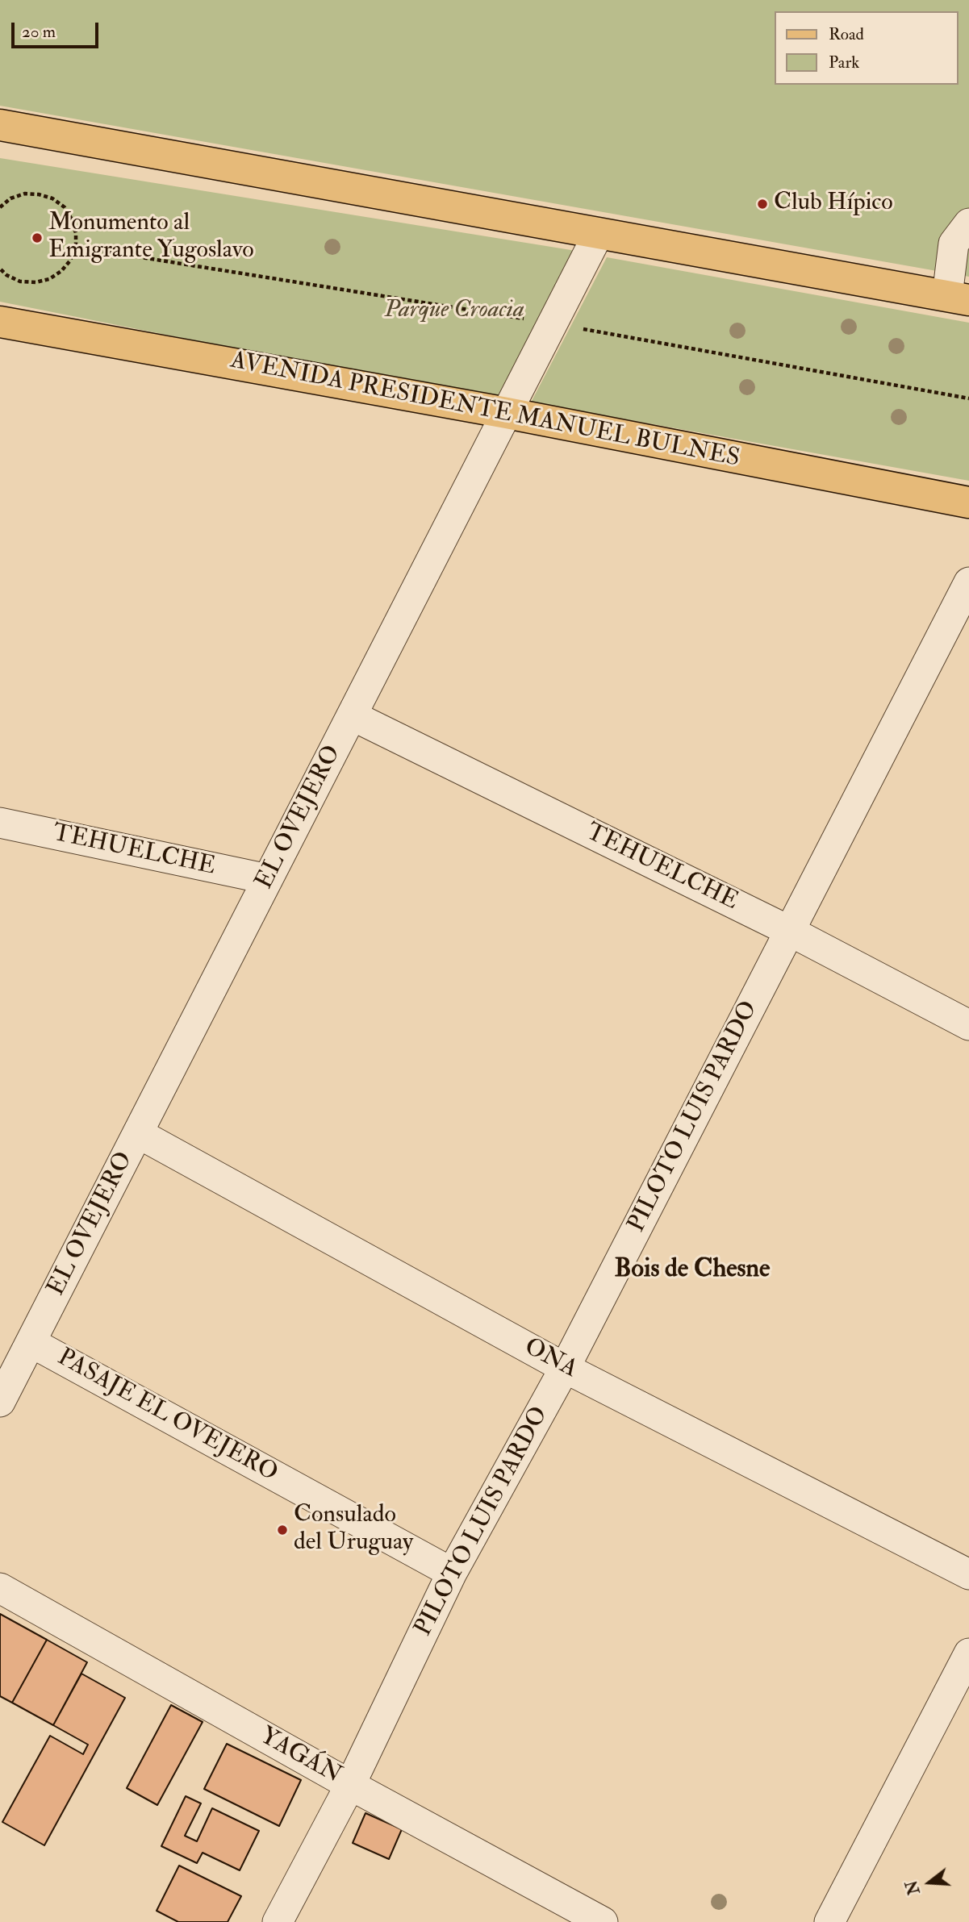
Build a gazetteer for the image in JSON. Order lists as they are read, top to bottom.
{
  "streets": {
    "main road": ["AVENIDA PRESIDENTE MANUEL BULNES"],
    "street": [
      "EL OVEJERO",
      "TEHUELCHE",
      "PILOTO LUIS PARDO",
      "ONA",
      "PASAJE EL OVEJERO",
      "YAGÁN"
    ]
  },
  "crossings": [
    ["AVENIDA PRESIDENTE MANUEL BULNES", "EL OVEJERO"],
    ["EL OVEJERO", "TEHUELCHE"],
    ["EL OVEJERO", "ONA"],
    ["EL OVEJERO", "PASAJE EL OVEJERO"],
    ["TEHUELCHE", "PILOTO LUIS PARDO"],
    ["PILOTO LUIS PARDO", "ONA"],
    ["PILOTO LUIS PARDO", "PASAJE EL OVEJERO"],
    ["PILOTO LUIS PARDO", "YAGÁN"]
  ],
  "districts": ["Bois de Chesne"],
  "parks": ["Parque Croacia"],
  "places": ["Club Hípico", "Monumento al Emigrante Yugoslavo", "Consulado del Uruguay"],
  "legend": ["Road", "Park"],
  "scale_bar": "20 m",
  "north": "left"
}
